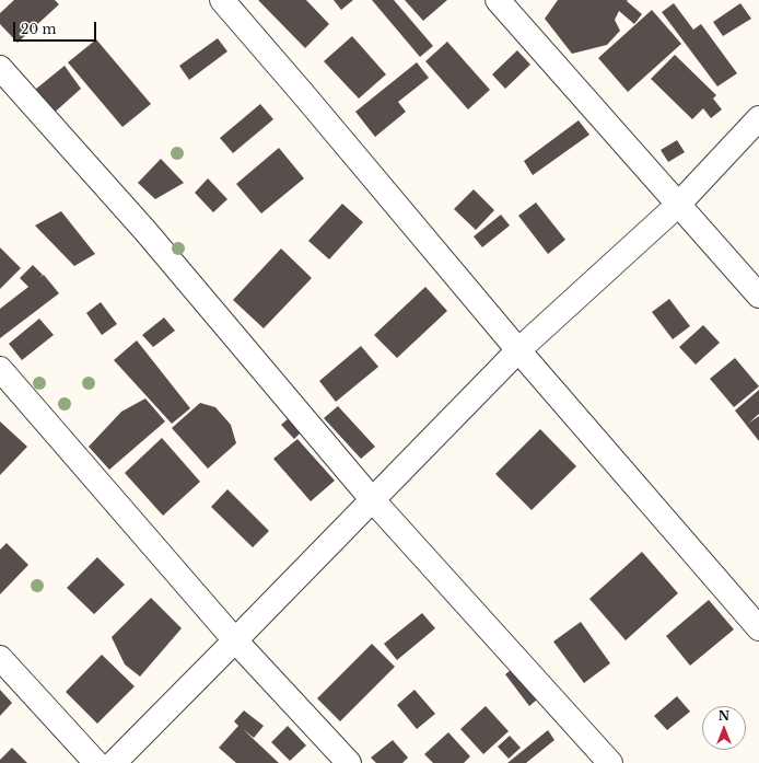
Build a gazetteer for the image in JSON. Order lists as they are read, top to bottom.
{
  "scale_bar": "20 m",
  "north": "top"
}
